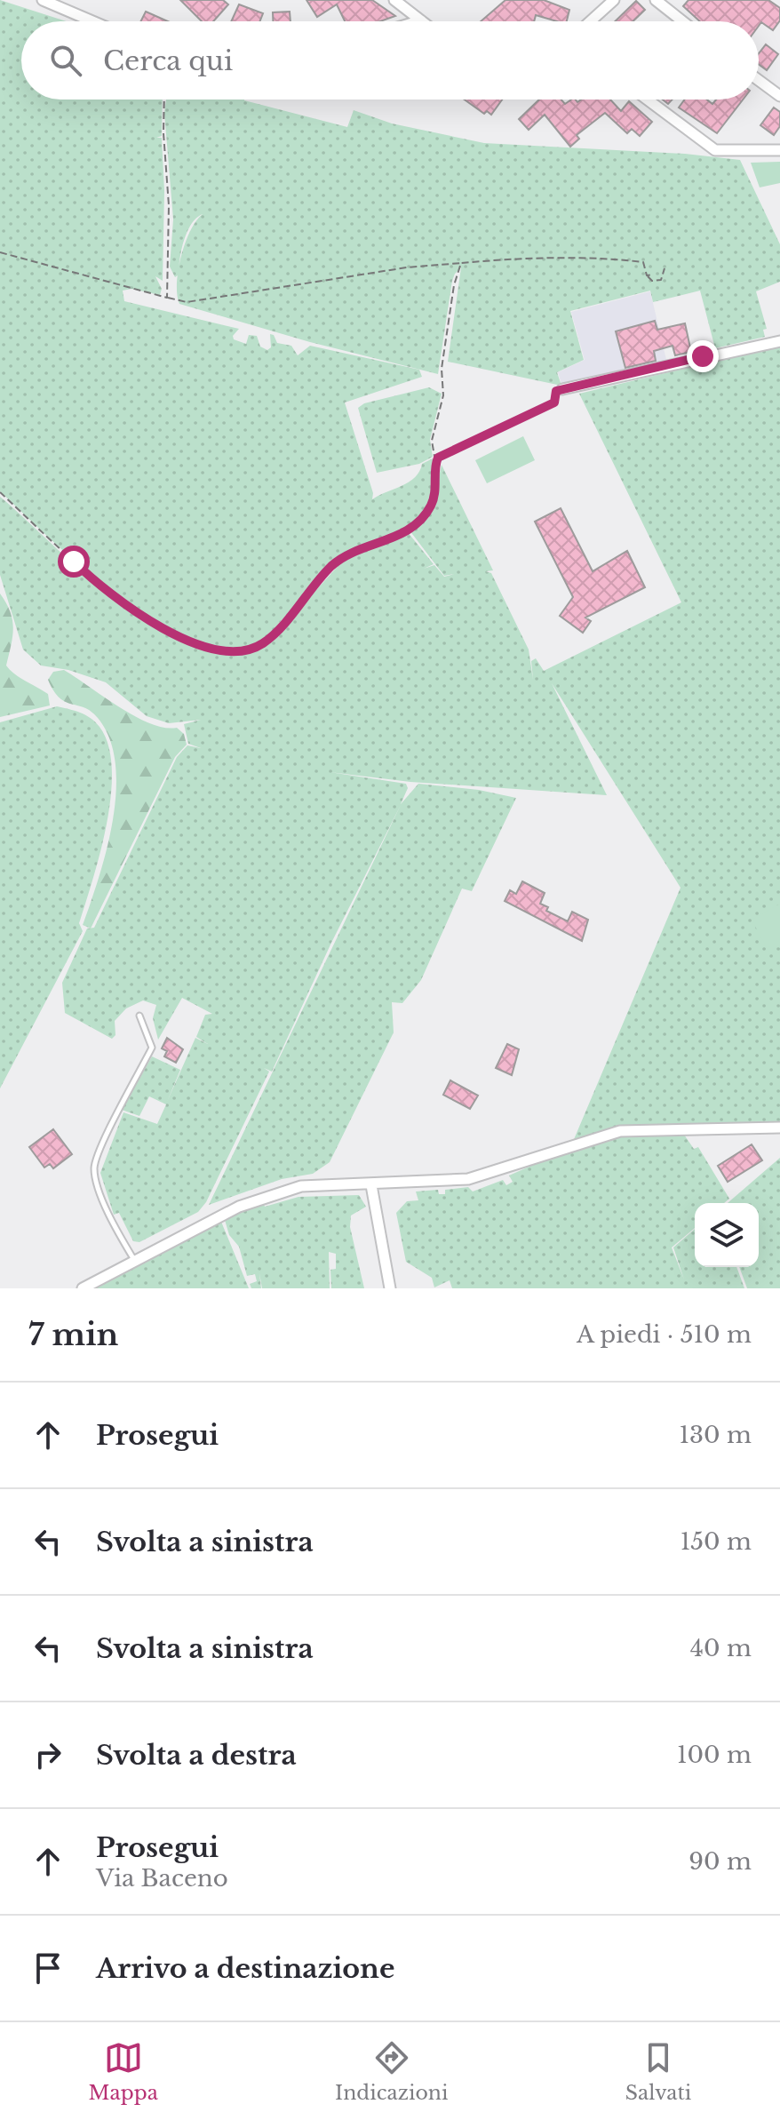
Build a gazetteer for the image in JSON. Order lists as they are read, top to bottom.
{
  "page": {
    "search": "Cerca qui",
    "heading": ["7 min", "A piedi · 510 m"],
    "list": [
      ["Prosegui", "130 m"],
      ["Svolta a sinistra", "150 m"],
      ["Svolta a sinistra", "40 m"],
      ["Svolta a destra", "100 m"],
      ["Prosegui", "Via Baceno", "90 m"],
      "Arrivo a destinazione"
    ],
    "nav": ["Mappa", "Indicazioni", "Salvati"]
  }
}
